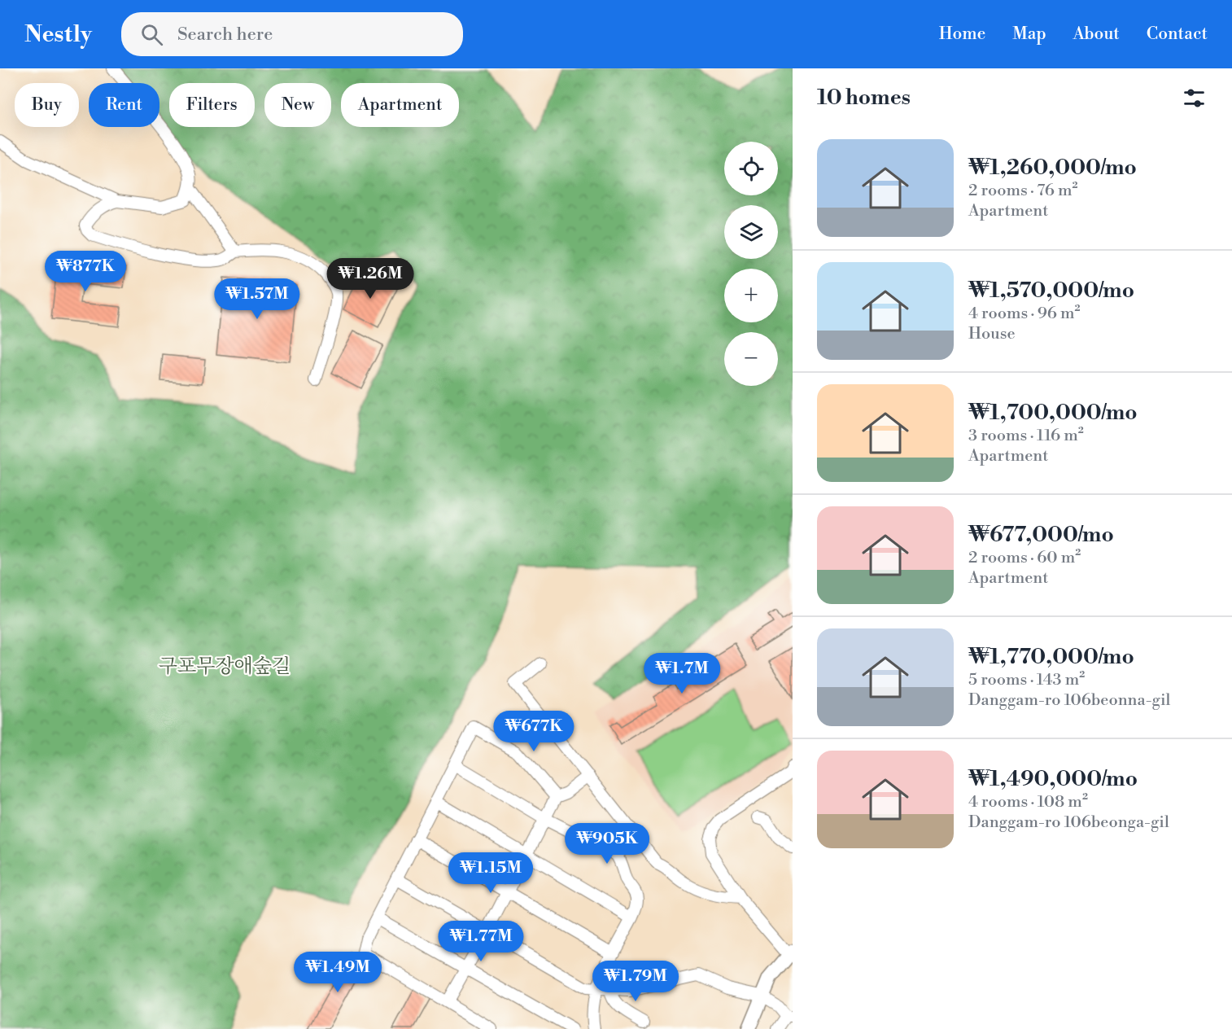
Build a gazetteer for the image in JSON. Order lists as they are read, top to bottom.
{
  "parks": ["구포무장애숲길"],
  "page": {
    "header": "Nestly",
    "search": "Search here",
    "nav": [
      "Home",
      "Map",
      "About",
      "Contact"
    ],
    "heading": "10 homes",
    "chip": [
      "Buy",
      "Rent",
      "Filters",
      "New",
      "Apartment"
    ],
    "list": [
      {
        "name": "₩1,260,000/mo",
        "note": "2 rooms · 76 m² · Apartment"
      },
      {
        "name": "₩1,570,000/mo",
        "note": "4 rooms · 96 m² · House"
      },
      {
        "name": "₩1,700,000/mo",
        "note": "3 rooms · 116 m² · Apartment"
      },
      {
        "name": "₩677,000/mo",
        "note": "2 rooms · 60 m² · Apartment"
      },
      {
        "name": "₩1,770,000/mo",
        "note": "5 rooms · 143 m² · Danggam-ro 106beonna-gil"
      },
      {
        "name": "₩1,490,000/mo",
        "note": "4 rooms · 108 m² · Danggam-ro 106beonga-gil"
      }
    ],
    "map_buttons": ["+", "−"],
    "price": [
      "₩877K",
      "₩1.26M",
      "₩1.57M",
      "₩1.7M",
      "₩677K",
      "₩905K",
      "₩1.15M",
      "₩1.77M",
      "₩1.49M",
      "₩1.79M"
    ]
  }
}
